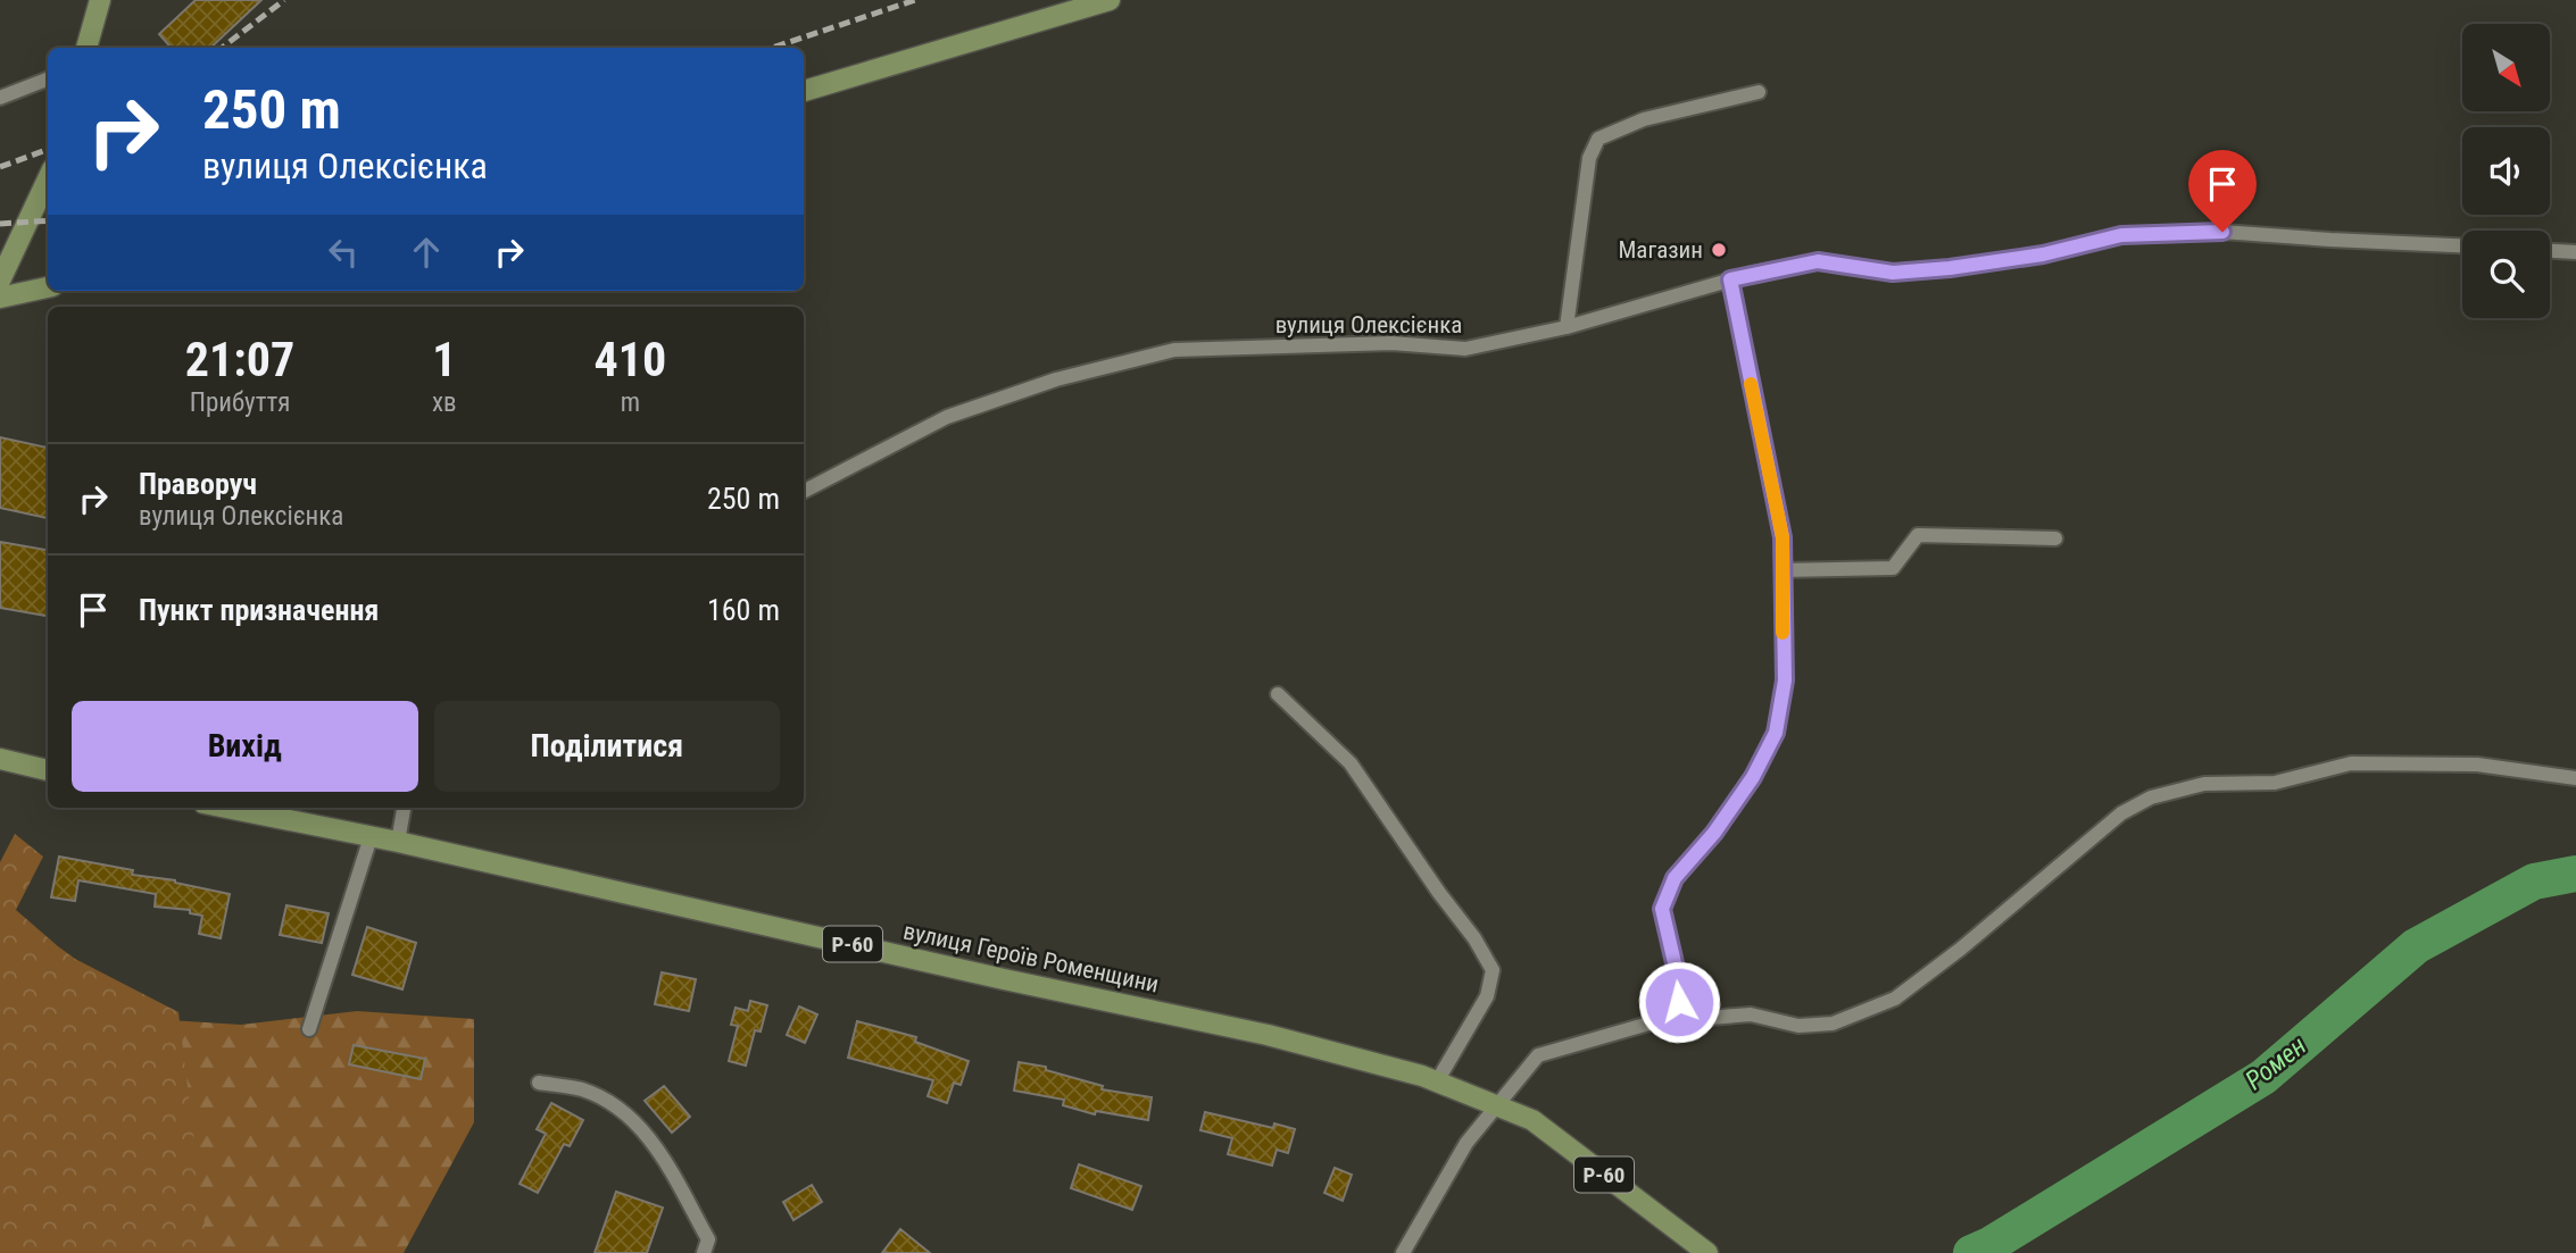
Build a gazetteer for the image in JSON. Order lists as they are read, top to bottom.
{
  "streets": {
    "main road": ["Р-60", "вулиця Героїв Роменщини"],
    "street": ["вулиця Олексієнка"]
  },
  "water": ["Ромен"],
  "places": ["Магазин"],
  "north": "bottom right",
  "page": {
    "turn": ["250 m", "вулиця Олексієнка"],
    "eta": [
      "21:07",
      "Прибуття",
      "1",
      "хв",
      "410",
      "m"
    ],
    "list": [
      {
        "name": "Праворуч",
        "note": "вулиця Олексієнка",
        "value": "250 m"
      },
      {
        "name": "Пункт призначення",
        "value": "160 m"
      }
    ],
    "buttons": ["Вихід", "Поділитися"]
  }
}
